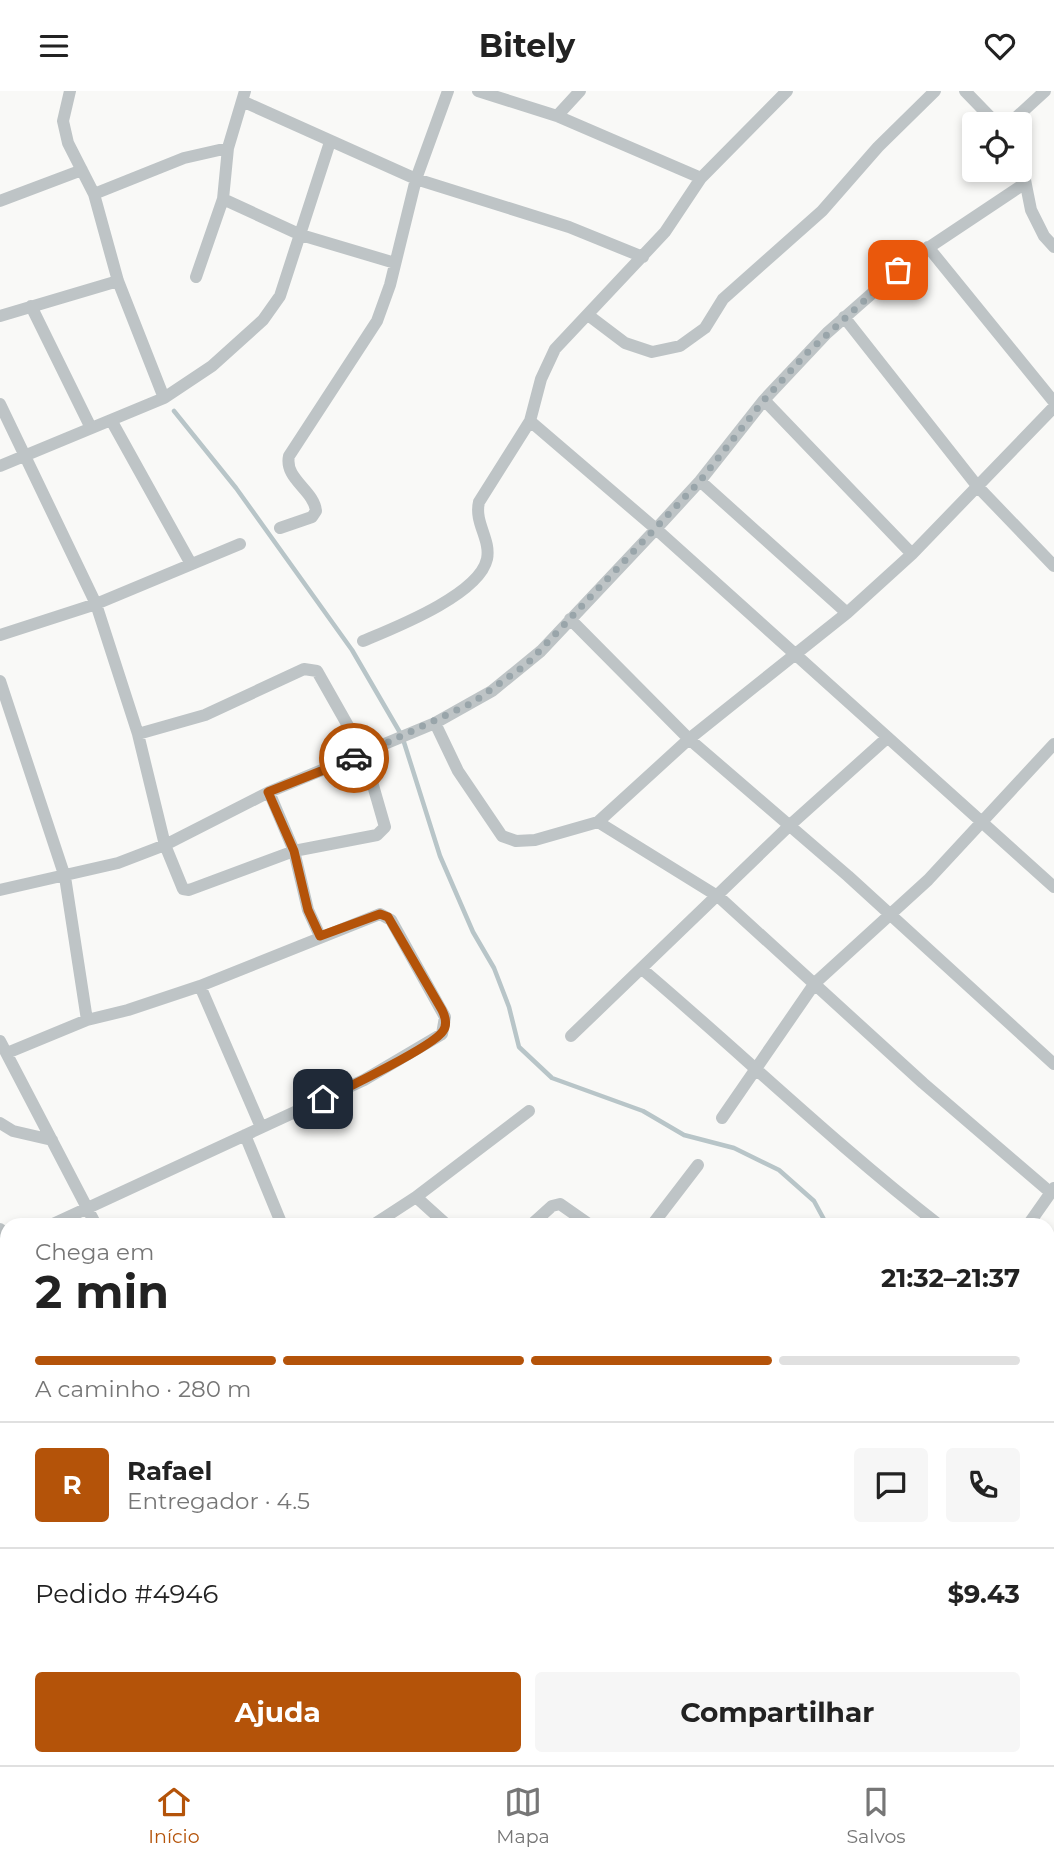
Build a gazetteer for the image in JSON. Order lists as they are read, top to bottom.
{
  "page": {
    "header": "Bitely",
    "heading": ["2 min", "Chega em", "21:32–21:37"],
    "panel": [
      "Rafael",
      "Entregador · 4.5",
      "Pedido #4946",
      "$9.43"
    ],
    "bar": "A caminho · 280 m",
    "round": "R",
    "buttons": ["Ajuda", "Compartilhar"],
    "tabs": ["Início", "Mapa", "Salvos"]
  }
}
